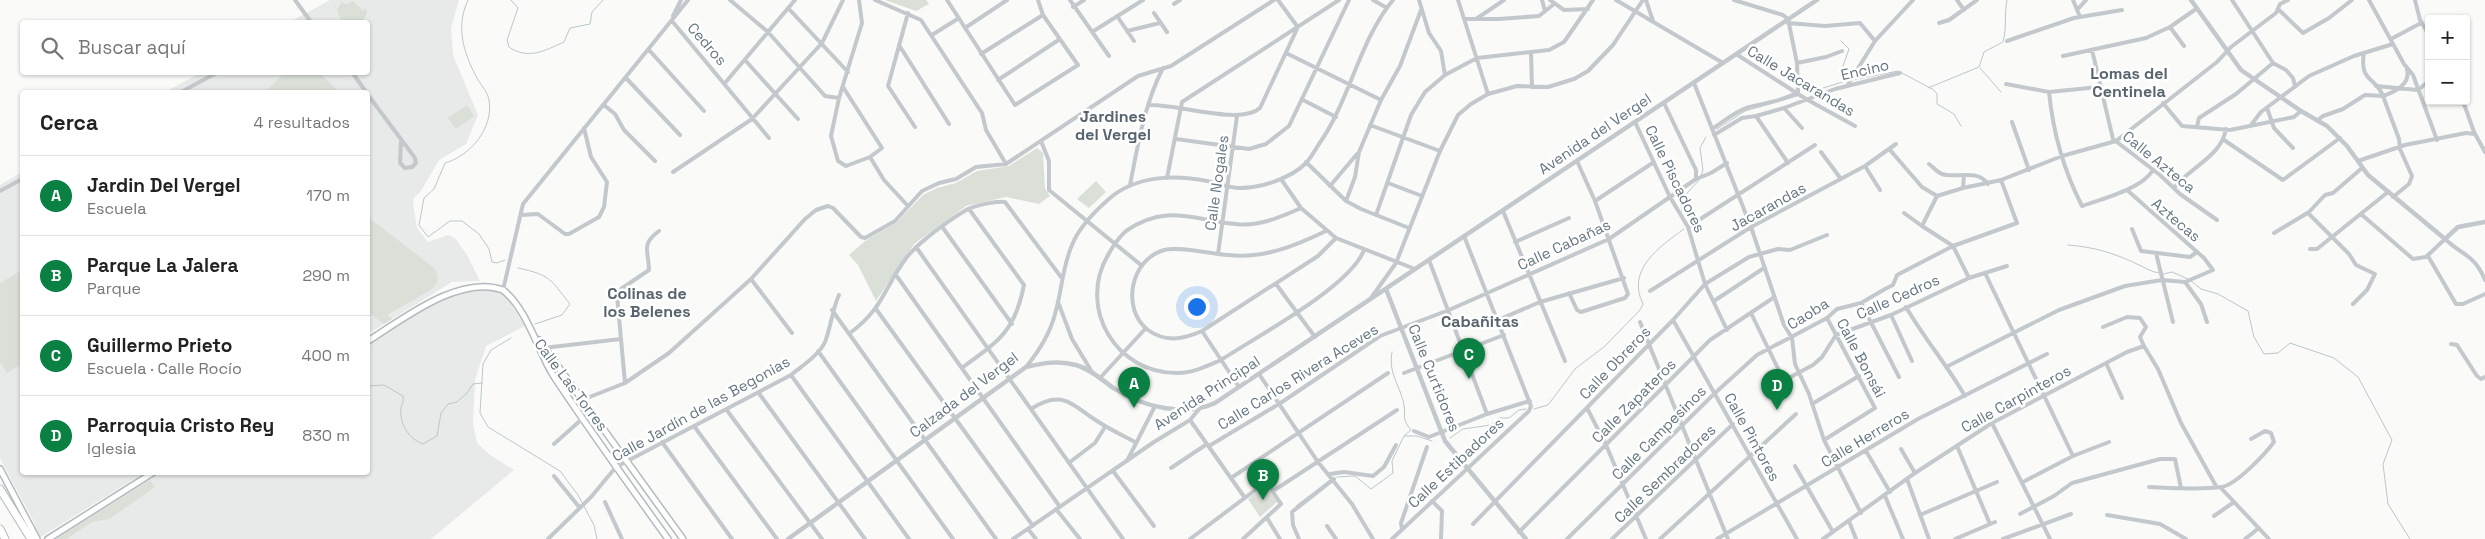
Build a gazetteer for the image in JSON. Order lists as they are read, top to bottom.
{
  "streets": {
    "main road": ["Calle Las Torres"],
    "street": [
      "Cedros",
      "Encino",
      "Calle Jacarandas",
      "Avenida del Vergel",
      "Calle Azteca",
      "Calle Piscadores",
      "Calle Nogales",
      "Jacarandas",
      "Aztecas",
      "Calle Cabañas",
      "Calle Cedros",
      "Caoba",
      "Calle Bonsái",
      "Calle Obreros",
      "Calle Carlos Rivera Aceves",
      "Calle Curtidores",
      "Avenida Principal",
      "Calzada del Vergel",
      "Calle Carpinteros",
      "Calle Zapateros",
      "Calle Jardín de las Begonias",
      "Calle Campesinos",
      "Calle Pintores",
      "Calle Herreros",
      "Calle Estibadores",
      "Calle Sembradores"
    ]
  },
  "crossings": [
    ["Encino", "Calle Jacarandas"],
    ["Calle Jacarandas", "Avenida del Vergel"],
    ["Avenida del Vergel", "Calle Piscadores"],
    ["Avenida del Vergel", "Avenida Principal"],
    ["Calle Azteca", "Aztecas"],
    ["Calle Piscadores", "Jacarandas"],
    ["Calle Piscadores", "Calle Cabañas"],
    ["Calle Piscadores", "Calle Obreros"],
    ["Calle Piscadores", "Calle Zapateros"],
    ["Calle Cabañas", "Calle Carlos Rivera Aceves"],
    ["Calle Cabañas", "Calle Curtidores"],
    ["Calle Cedros", "Calle Bonsái"],
    ["Caoba", "Calle Bonsái"],
    ["Caoba", "Calle Campesinos"],
    ["Calle Obreros", "Calle Curtidores"],
    ["Calle Obreros", "Calle Pintores"],
    ["Calle Carlos Rivera Aceves", "Calle Curtidores"],
    ["Calle Curtidores", "Avenida Principal"],
    ["Calle Curtidores", "Calle Zapateros"],
    ["Calle Curtidores", "Calle Estibadores"],
    ["Calle Las Torres", "Calle Jardín de las Begonias"],
    ["Calle Zapateros", "Calle Pintores"],
    ["Calle Campesinos", "Calle Pintores"],
    ["Calle Pintores", "Calle Herreros"],
    ["Calle Pintores", "Calle Sembradores"]
  ],
  "districts": [
    "Lomas del Centinela",
    "Jardines del Vergel",
    "Colinas de los Belenes",
    "Cabañitas"
  ],
  "page": {
    "map_buttons": ["+", "−"],
    "search": "Buscar aquí",
    "heading": ["Cerca", "4 resultados"],
    "list": [
      {
        "mark": "A",
        "name": "Jardin Del Vergel",
        "note": "Escuela",
        "value": "170 m"
      },
      {
        "mark": "B",
        "name": "Parque La Jalera",
        "note": "Parque",
        "value": "290 m"
      },
      {
        "mark": "C",
        "name": "Guillermo Prieto",
        "note": "Escuela · Calle Rocío",
        "value": "400 m"
      },
      {
        "mark": "D",
        "name": "Parroquia Cristo Rey",
        "note": "Iglesia",
        "value": "830 m"
      }
    ],
    "pins": [
      "C",
      "A",
      "D",
      "B"
    ]
  }
}
